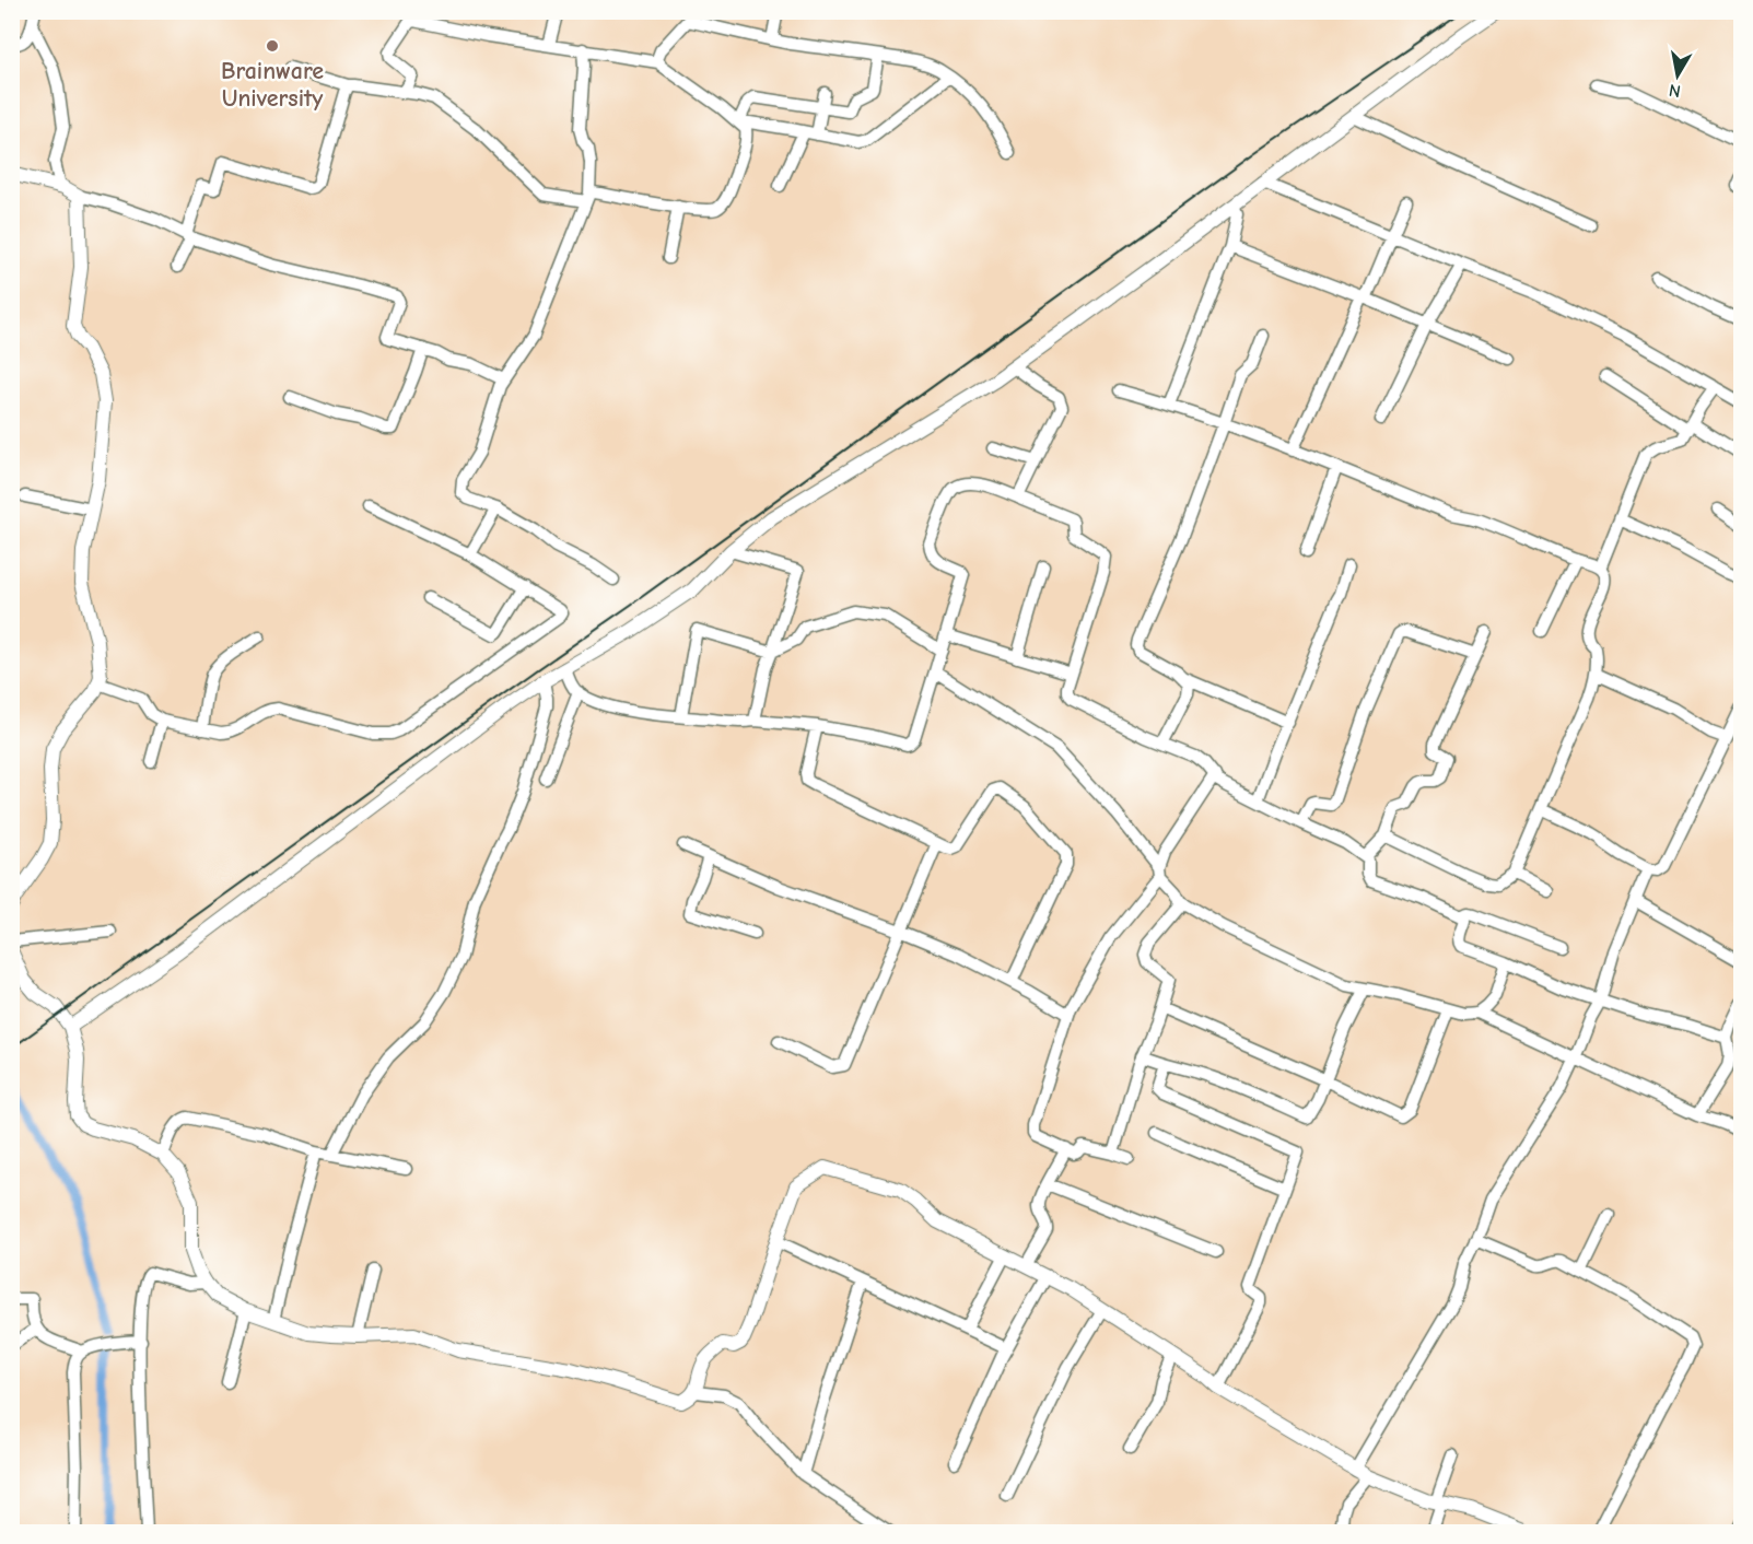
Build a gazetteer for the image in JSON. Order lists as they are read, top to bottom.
{
  "places": ["Brainware University"],
  "north": "bottom"
}
